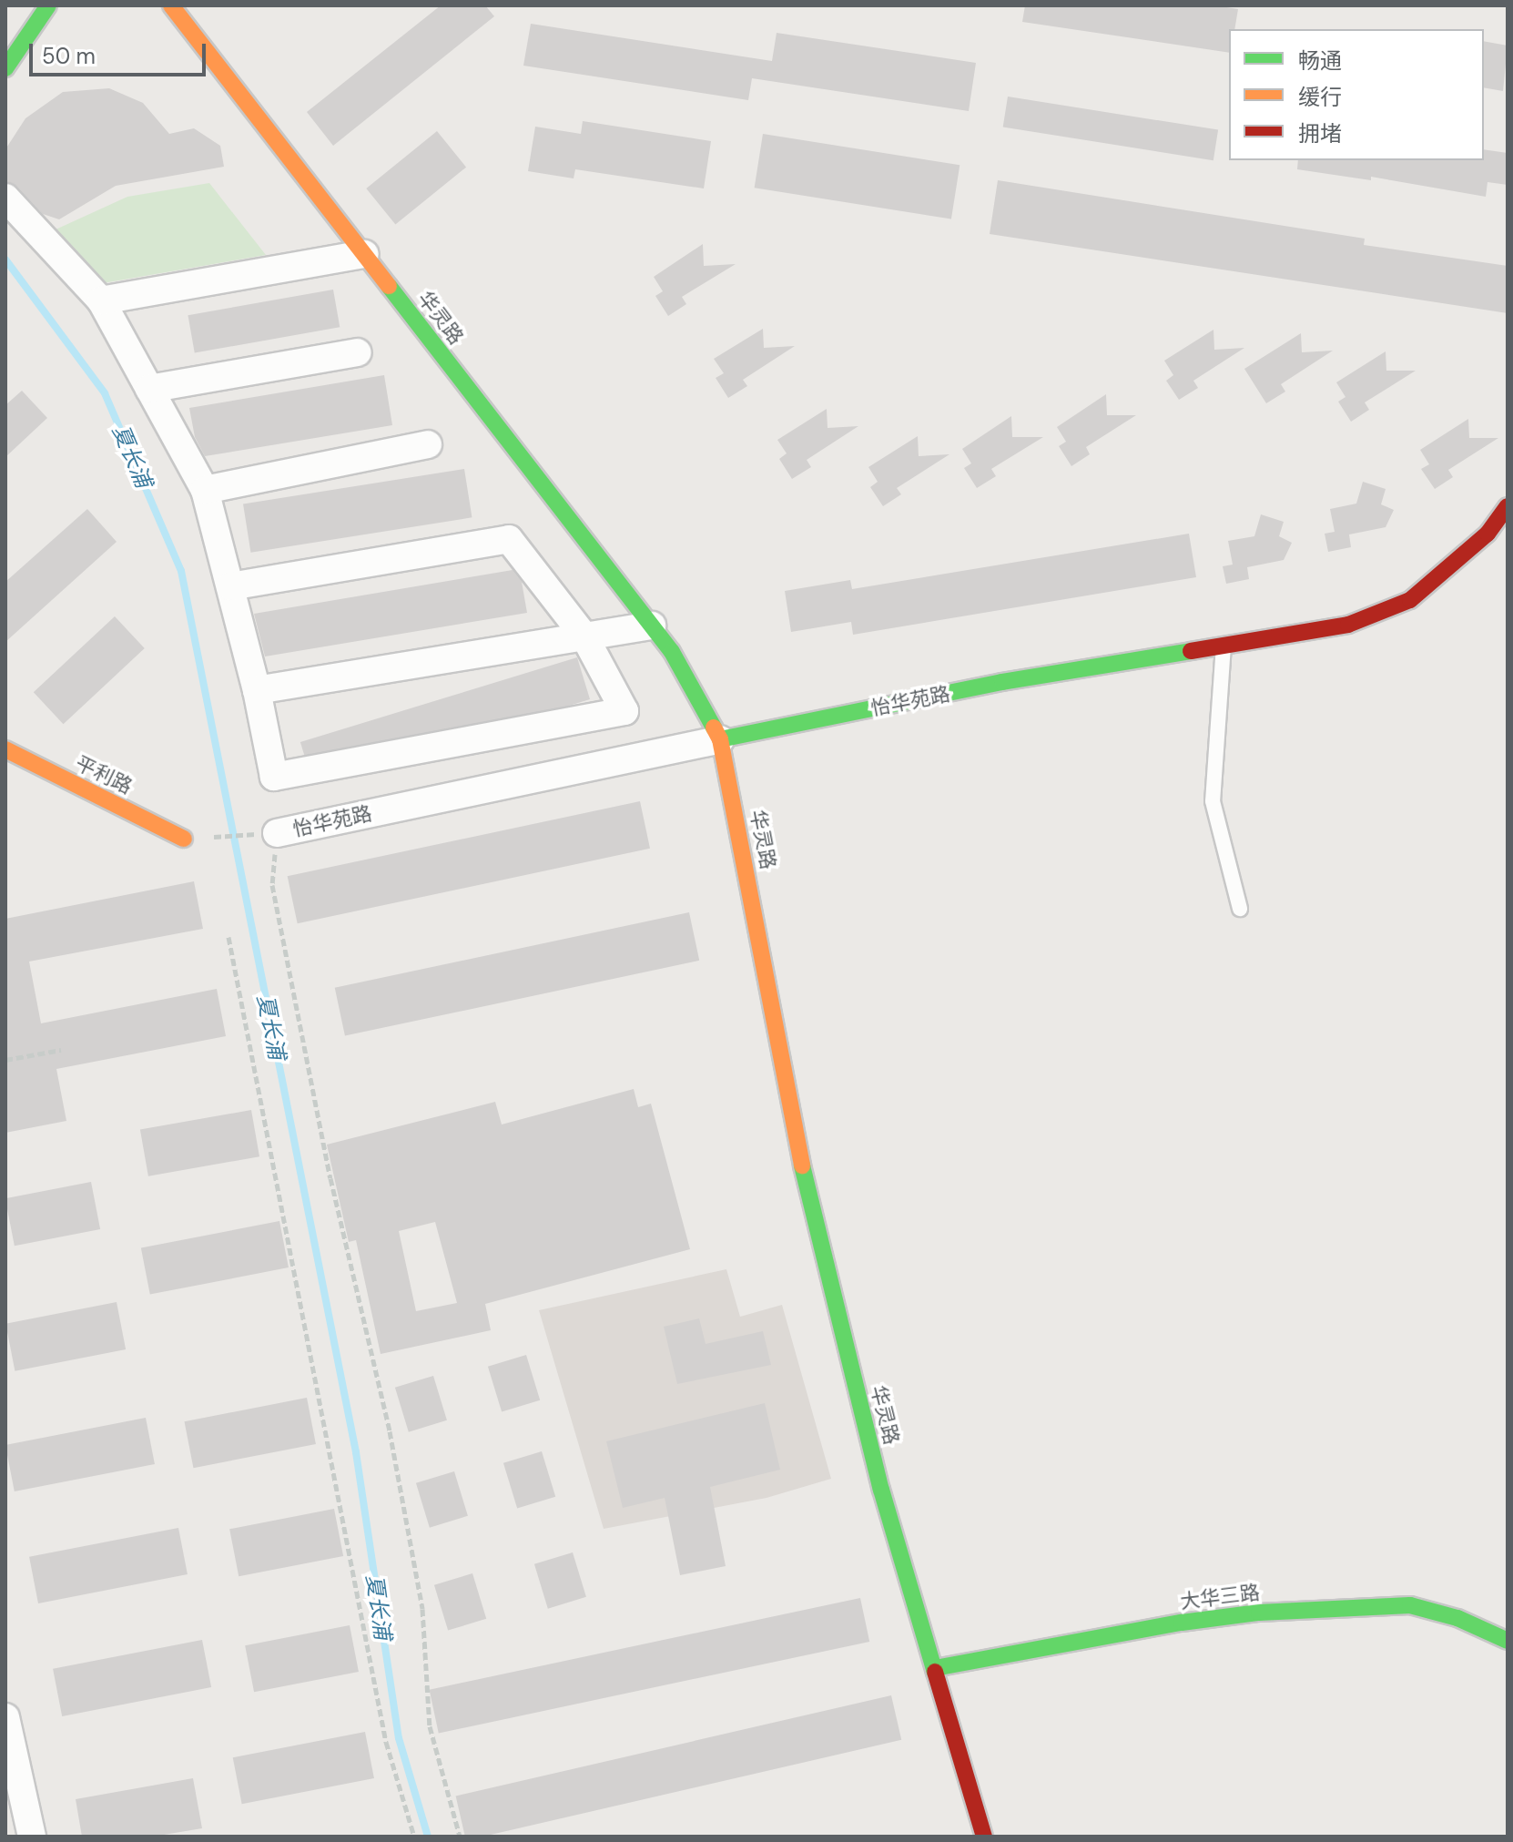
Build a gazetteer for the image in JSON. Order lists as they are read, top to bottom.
{
  "streets": {
    "main road": [
      "华灵路",
      "怡华苑路",
      "平利路",
      "大华三路"
    ]
  },
  "crossings": [
    ["华灵路", "怡华苑路"],
    ["华灵路", "大华三路"]
  ],
  "water": ["夏长浦"],
  "legend": ["畅通", "缓行", "拥堵"],
  "scale_bar": "50 m"
}
